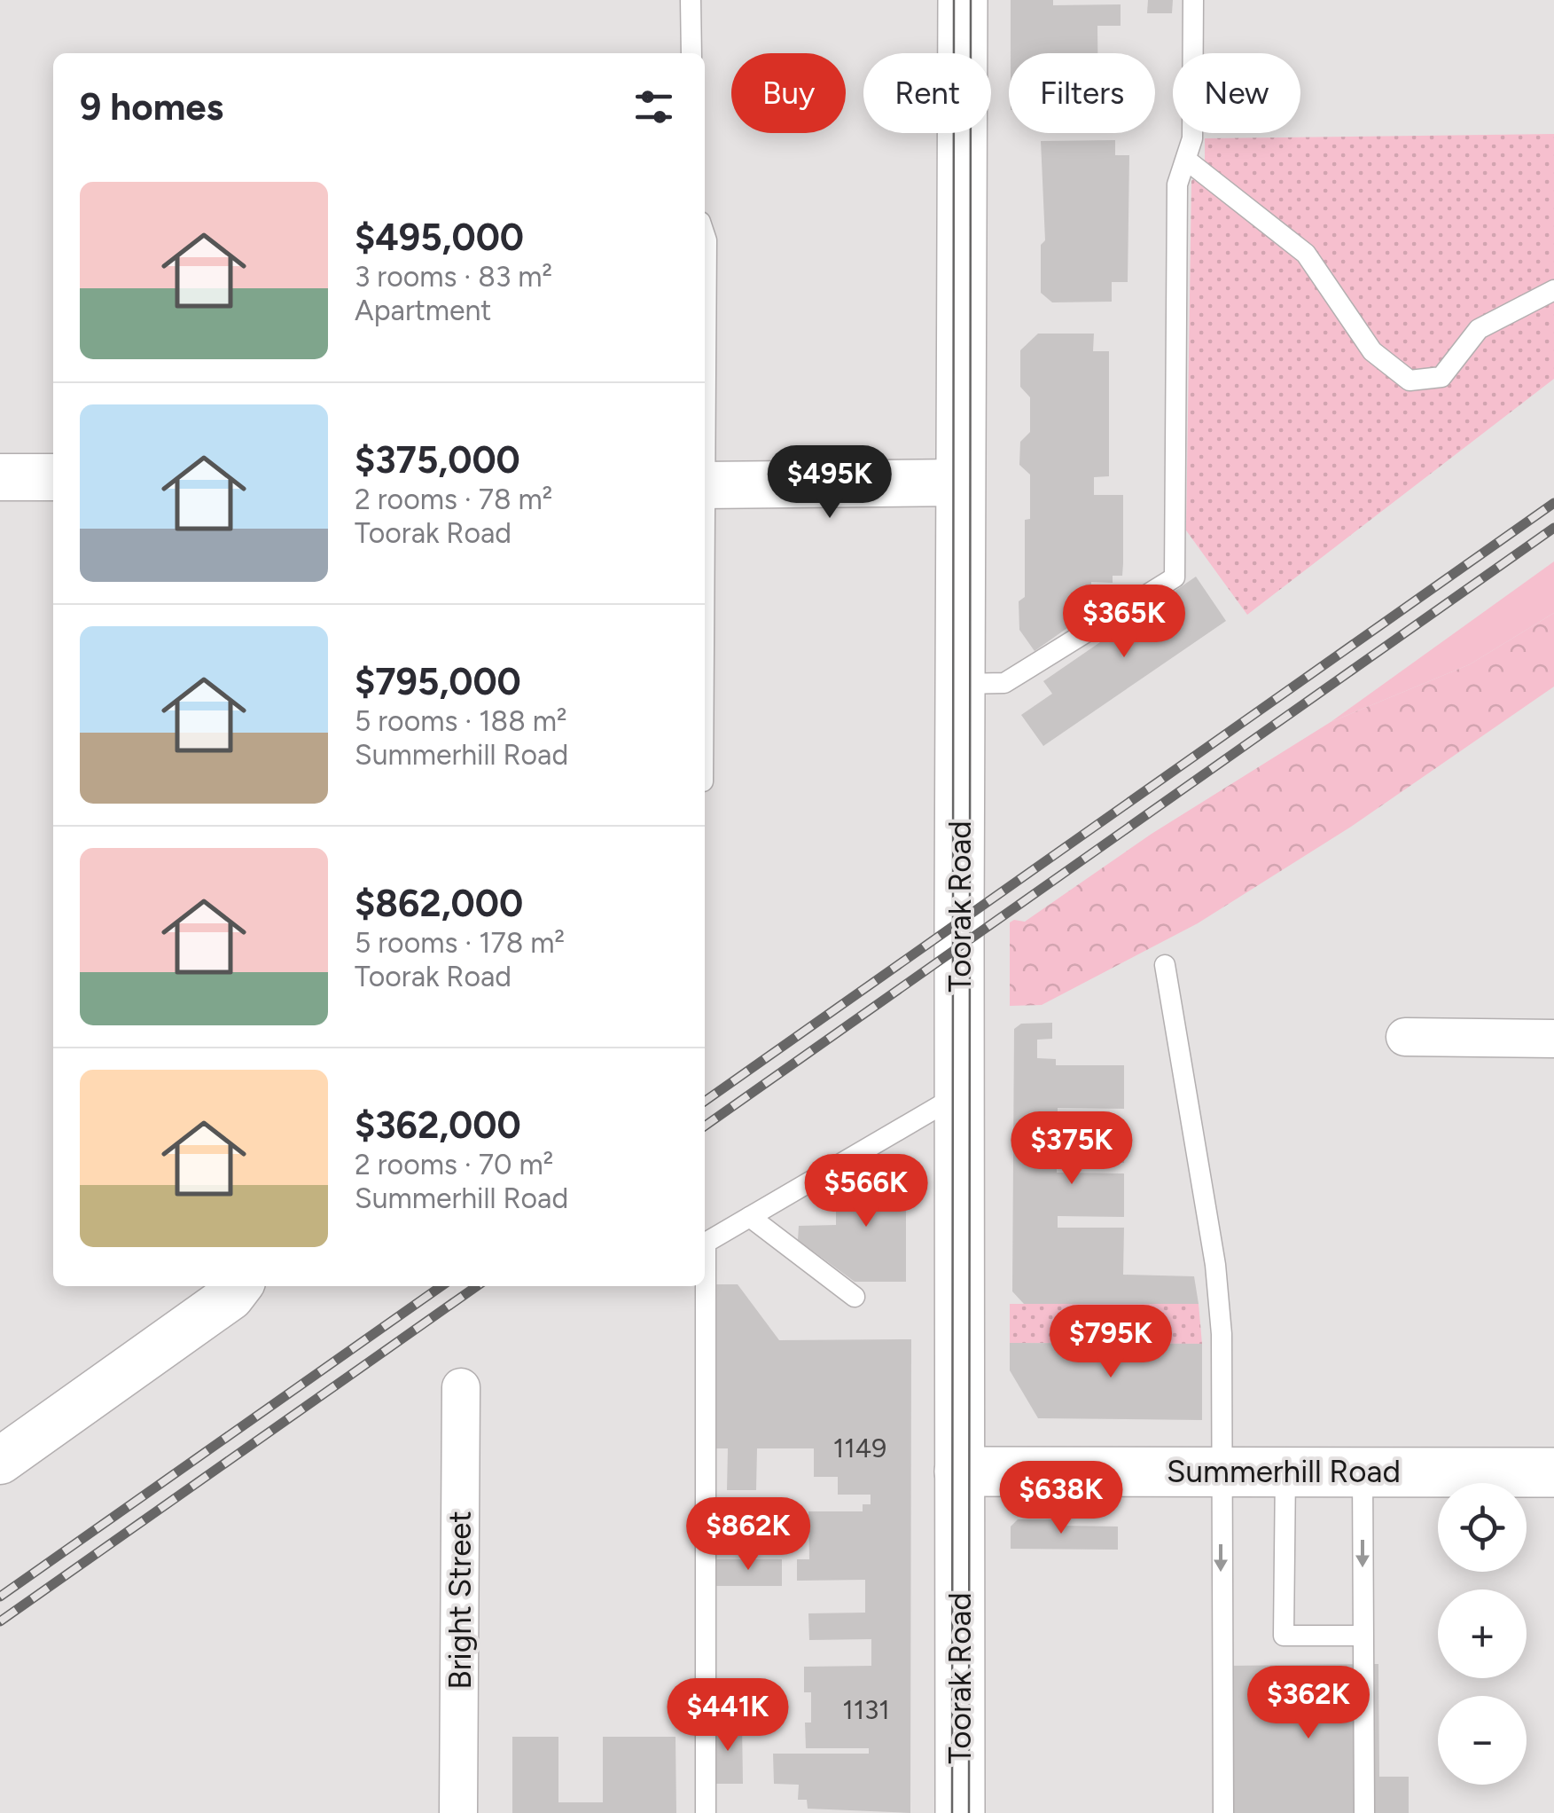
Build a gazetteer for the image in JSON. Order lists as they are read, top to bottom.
{
  "streets": {
    "main road": ["Toorak Road", "Summerhill Road"],
    "street": ["Bright Street"]
  },
  "crossings": [
    ["Toorak Road", "Summerhill Road"]
  ],
  "house_numbers": ["1149", "1131"],
  "page": {
    "chip": [
      "Buy",
      "Rent",
      "Filters",
      "New"
    ],
    "heading": "9 homes",
    "list": [
      {
        "name": "$495,000",
        "note": "3 rooms · 83 m² · Apartment"
      },
      {
        "name": "$375,000",
        "note": "2 rooms · 78 m² · Toorak Road"
      },
      {
        "name": "$795,000",
        "note": "5 rooms · 188 m² · Summerhill Road"
      },
      {
        "name": "$862,000",
        "note": "5 rooms · 178 m² · Toorak Road"
      },
      {
        "name": "$362,000",
        "note": "2 rooms · 70 m² · Summerhill Road"
      }
    ],
    "price": [
      "$495K",
      "$365K",
      "$375K",
      "$566K",
      "$795K",
      "$638K",
      "$862K",
      "$362K",
      "$441K"
    ],
    "map_buttons": ["+", "−"]
  }
}
